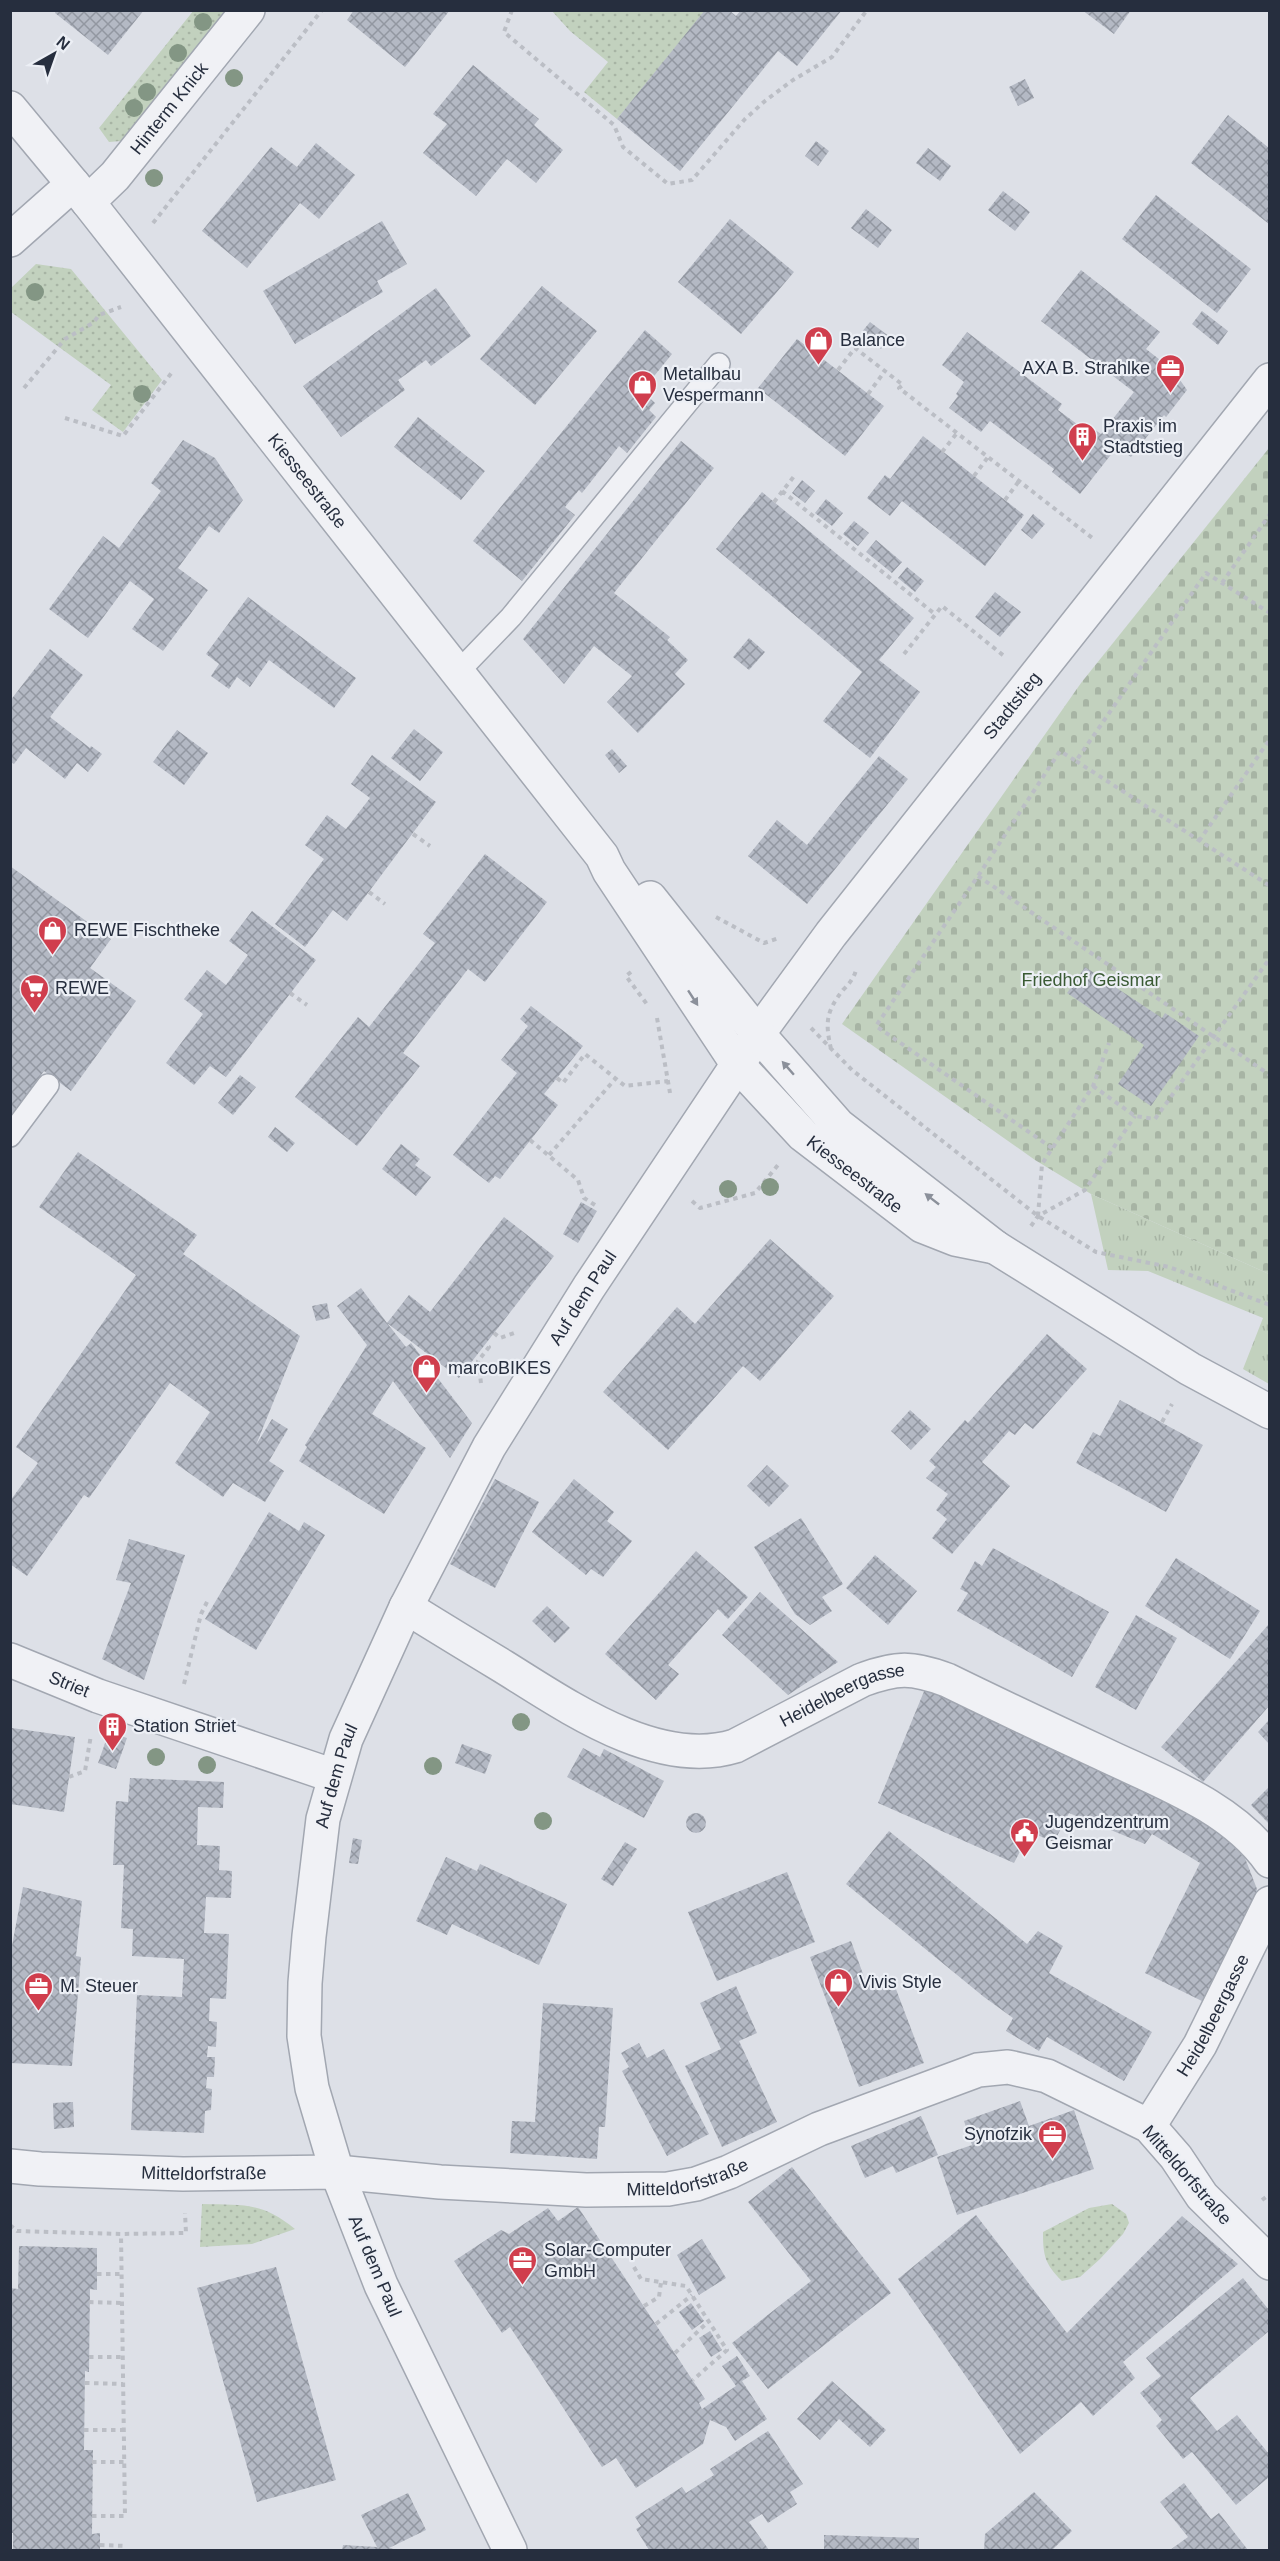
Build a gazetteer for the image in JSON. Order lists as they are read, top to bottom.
{
  "streets": {
    "street": [
      "Hinterm Knick",
      "Kiesseestraße",
      "Stadtstieg",
      "Auf dem Paul",
      "Striet",
      "Heidelbeergasse",
      "Mitteldorfstraße"
    ]
  },
  "crossings": [
    ["Hinterm Knick", "Kiesseestraße"],
    ["Kiesseestraße", "Stadtstieg"],
    ["Kiesseestraße", "Auf dem Paul"],
    ["Auf dem Paul", "Striet"],
    ["Auf dem Paul", "Heidelbeergasse"],
    ["Auf dem Paul", "Mitteldorfstraße"],
    ["Heidelbeergasse", "Mitteldorfstraße"]
  ],
  "parks": ["Friedhof Geismar"],
  "places": {
    "shop": [
      "Balance",
      "Metallbau Vespermann",
      "REWE Fischtheke",
      "marcoBIKES",
      "Vivis Style"
    ],
    "office": [
      "AXA B. Strahlke",
      "M. Steuer",
      "Synofzik",
      "Solar-Computer GmbH"
    ],
    "building": ["Praxis im Stadtstieg", "Station Striet"],
    "supermarket": ["REWE"],
    "public building": ["Jugendzentrum Geismar"]
  },
  "north": "top right"
}
